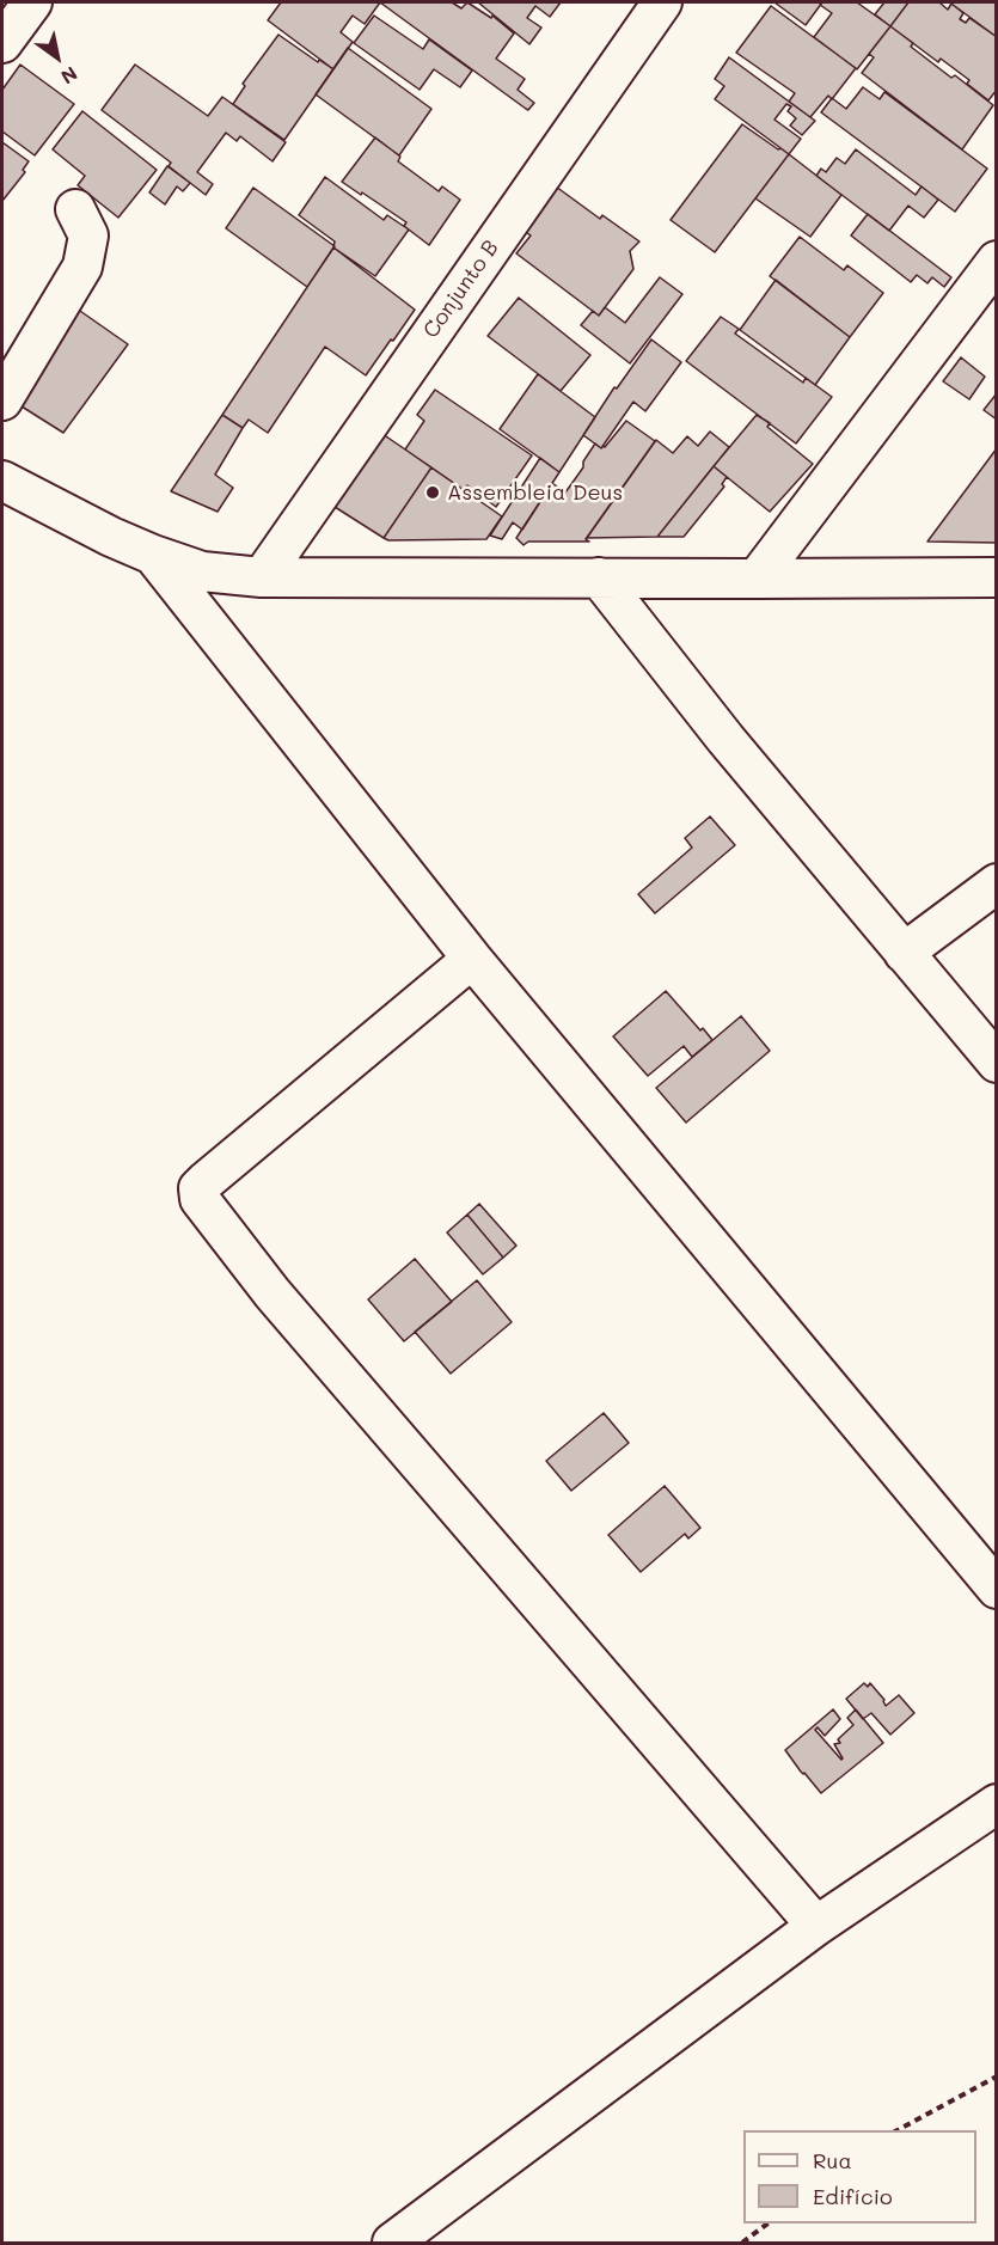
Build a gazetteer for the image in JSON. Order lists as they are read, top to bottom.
{
  "streets": {
    "street": ["Conjunto B"]
  },
  "places": ["Assembleia Deus"],
  "legend": ["Rua", "Edifício"],
  "north": "bottom right"
}
